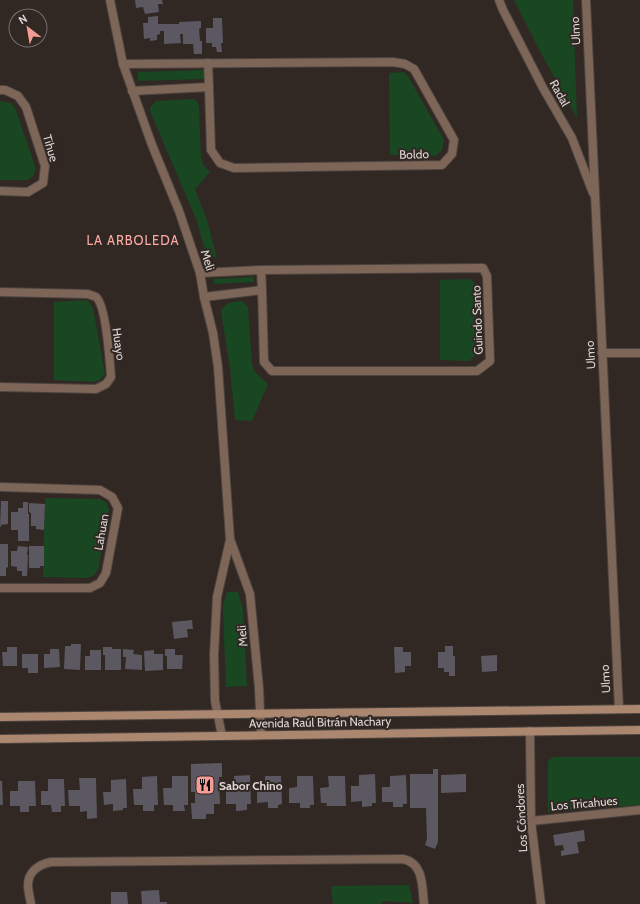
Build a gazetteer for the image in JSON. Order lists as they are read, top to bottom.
{
  "streets": {
    "main road": ["Avenida Raúl Bitrán Nachary"],
    "street": [
      "Ulmo",
      "Radal",
      "Tihue",
      "Boldo",
      "Meli",
      "Guindo Santo",
      "Huayo",
      "Lahuan",
      "Los Tricahues",
      "Los Cóndores"
    ]
  },
  "crossings": [
    ["Ulmo", "Radal"],
    ["Ulmo", "Avenida Raúl Bitrán Nachary"],
    ["Boldo", "Meli"],
    ["Meli", "Guindo Santo"],
    ["Meli", "Avenida Raúl Bitrán Nachary"],
    ["Avenida Raúl Bitrán Nachary", "Los Cóndores"],
    ["Los Tricahues", "Los Cóndores"]
  ],
  "districts": ["LA ARBOLEDA"],
  "places": {
    "restaurant": ["Sabor Chino"]
  },
  "north": "top left"
}
